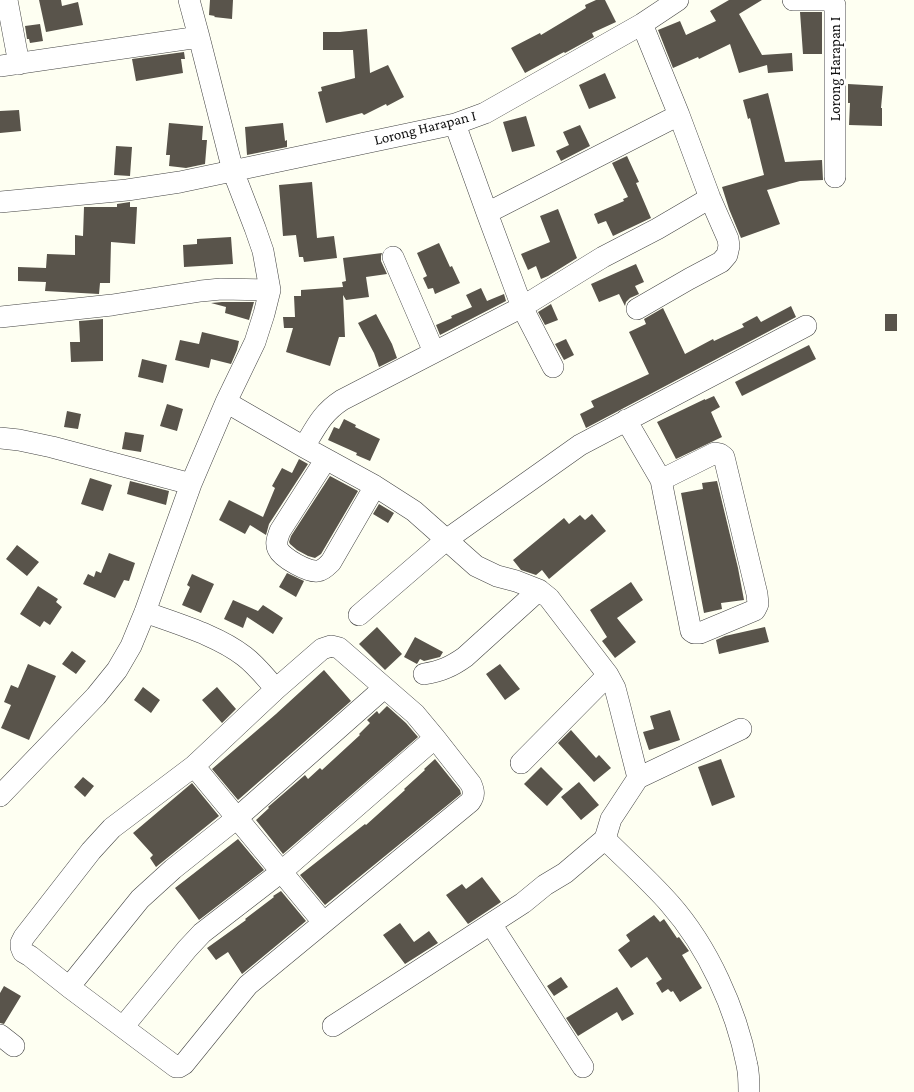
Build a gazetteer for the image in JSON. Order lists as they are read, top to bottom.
{
  "streets": {
    "street": ["Lorong Harapan I"]
  }
}
